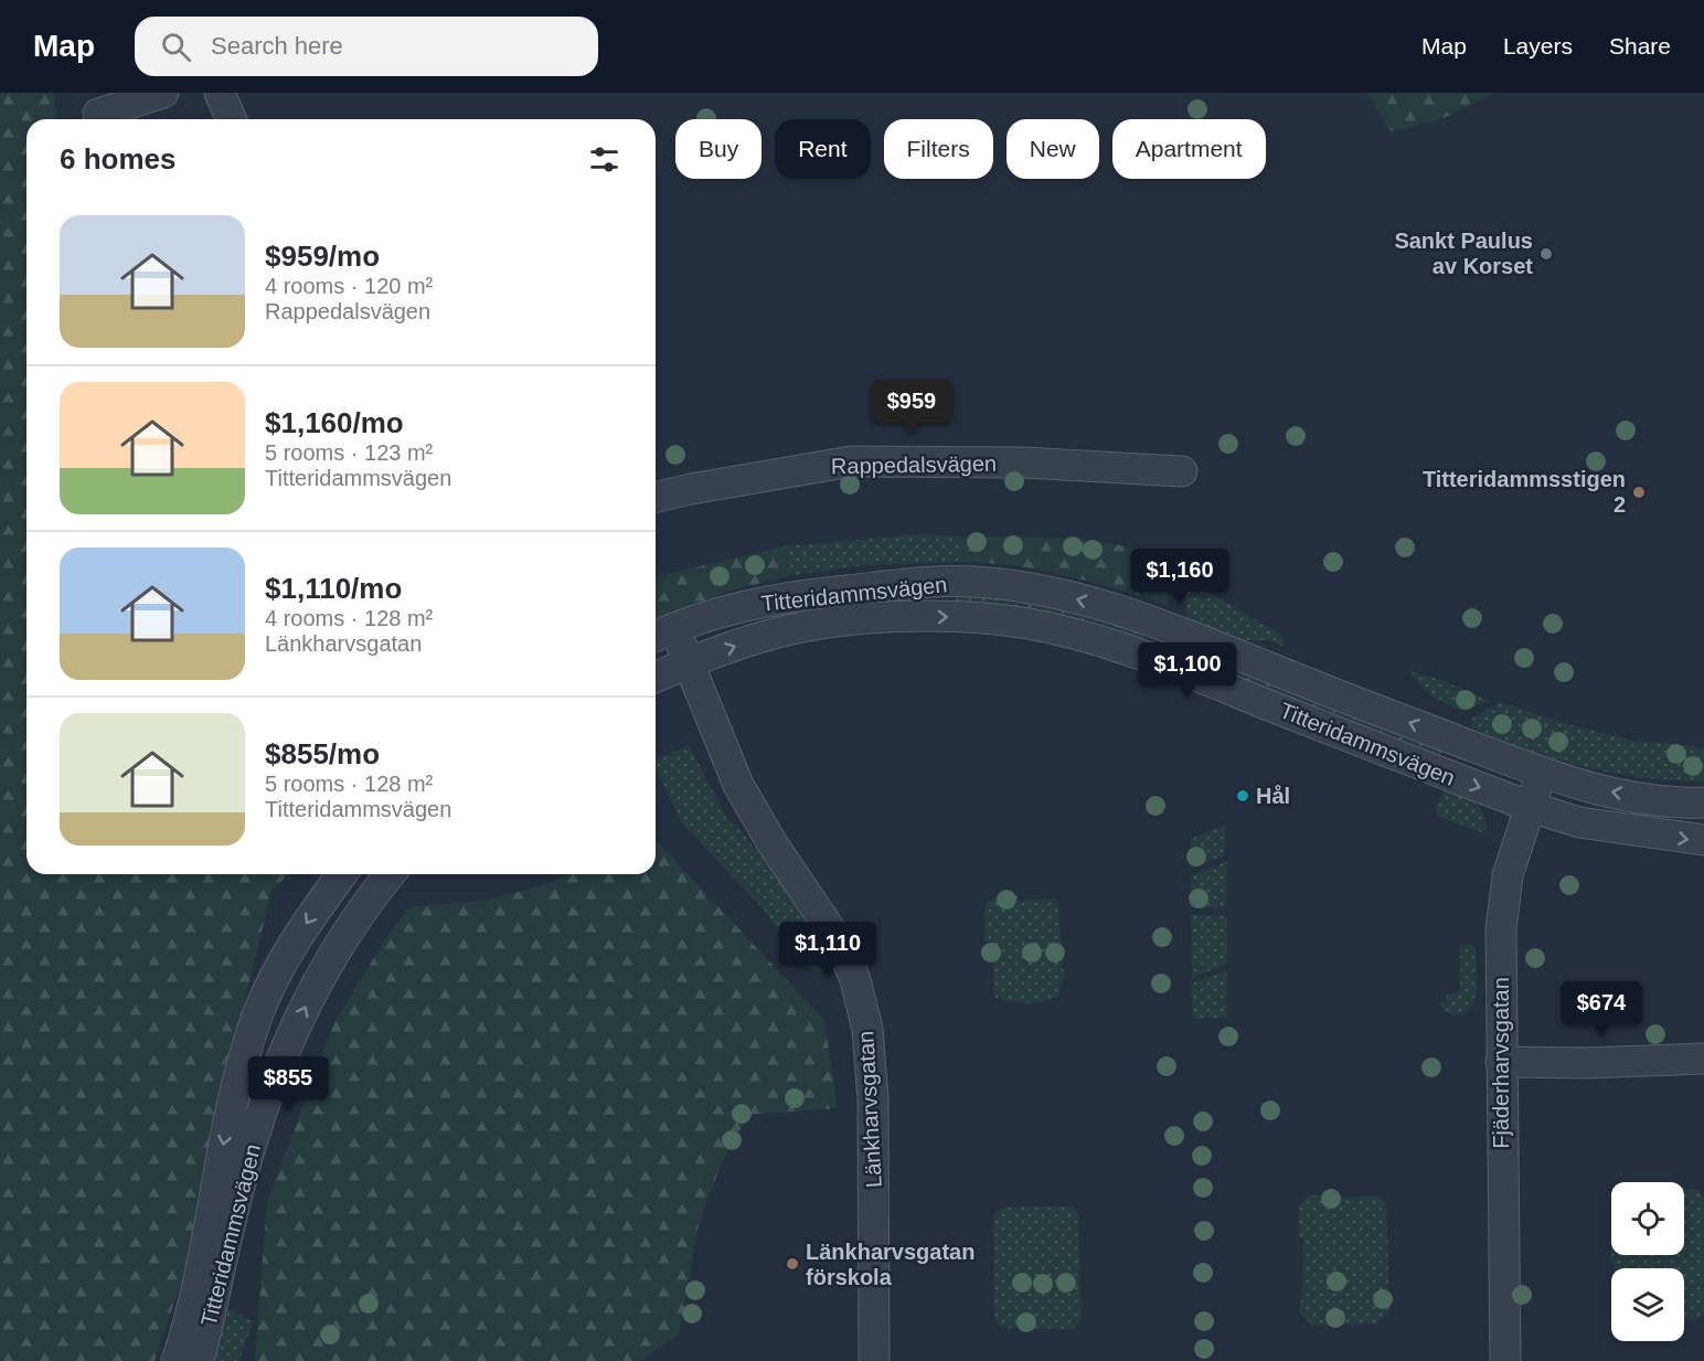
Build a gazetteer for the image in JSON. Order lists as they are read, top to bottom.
{
  "streets": {
    "street": [
      "Rappedalsvägen",
      "Titteridammsvägen",
      "Fjäderharvsgatan",
      "Länkharvsgatan"
    ]
  },
  "crossings": [
    ["Titteridammsvägen", "Fjäderharvsgatan"],
    ["Titteridammsvägen", "Länkharvsgatan"]
  ],
  "places": [
    "Sankt Paulus av Korset",
    "Titteridammsstigen 2",
    "Hål",
    "Länkharvsgatan förskola"
  ],
  "page": {
    "header": "Map",
    "search": "Search here",
    "nav": ["Map", "Layers", "Share"],
    "chip": [
      "Buy",
      "Rent",
      "Filters",
      "New",
      "Apartment"
    ],
    "heading": "6 homes",
    "list": [
      {
        "name": "$959/mo",
        "note": "4 rooms · 120 m² · Rappedalsvägen"
      },
      {
        "name": "$1,160/mo",
        "note": "5 rooms · 123 m² · Titteridammsvägen"
      },
      {
        "name": "$1,110/mo",
        "note": "4 rooms · 128 m² · Länkharvsgatan"
      },
      {
        "name": "$855/mo",
        "note": "5 rooms · 128 m² · Titteridammsvägen"
      }
    ],
    "price": [
      "$959",
      "$1,160",
      "$1,100",
      "$1,110",
      "$674",
      "$855"
    ]
  }
}
